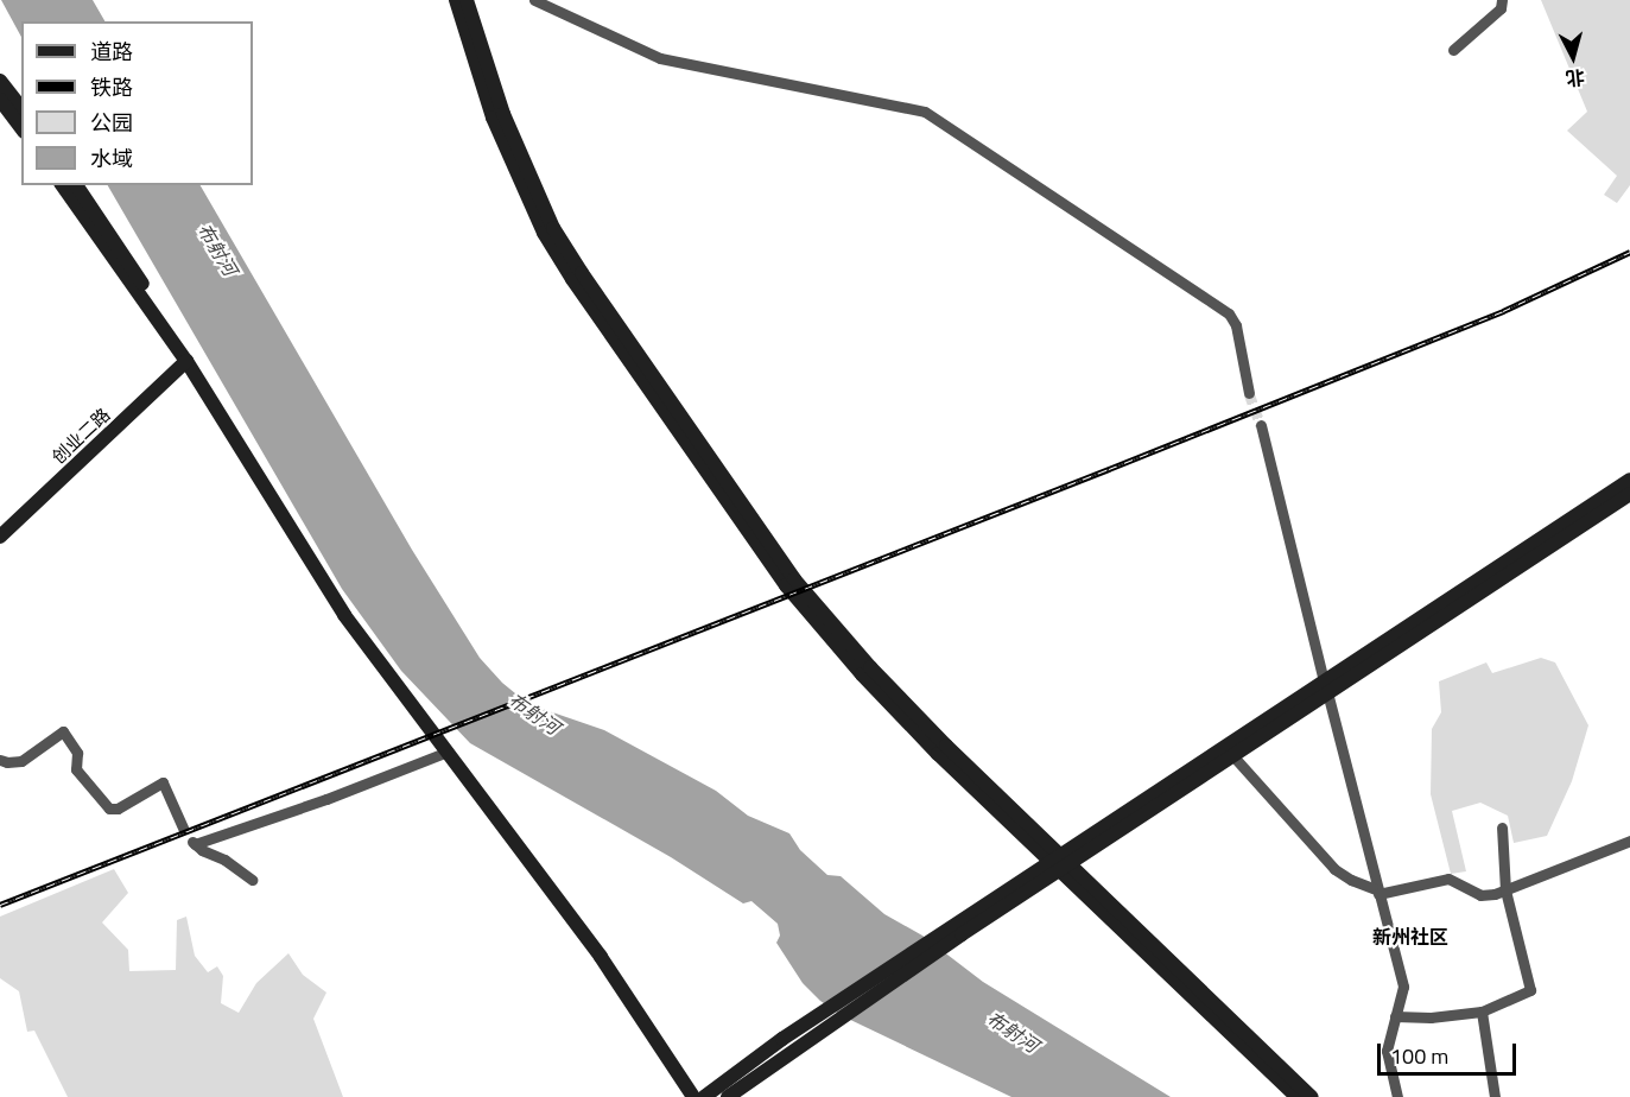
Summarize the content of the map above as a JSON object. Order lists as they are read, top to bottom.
{
  "streets": {
    "main road": ["创业二路"]
  },
  "districts": ["新州社区"],
  "water": ["布射河"],
  "legend": [
    "道路",
    "铁路",
    "公园",
    "水域"
  ],
  "scale_bar": "100 m",
  "north": "bottom"
}
